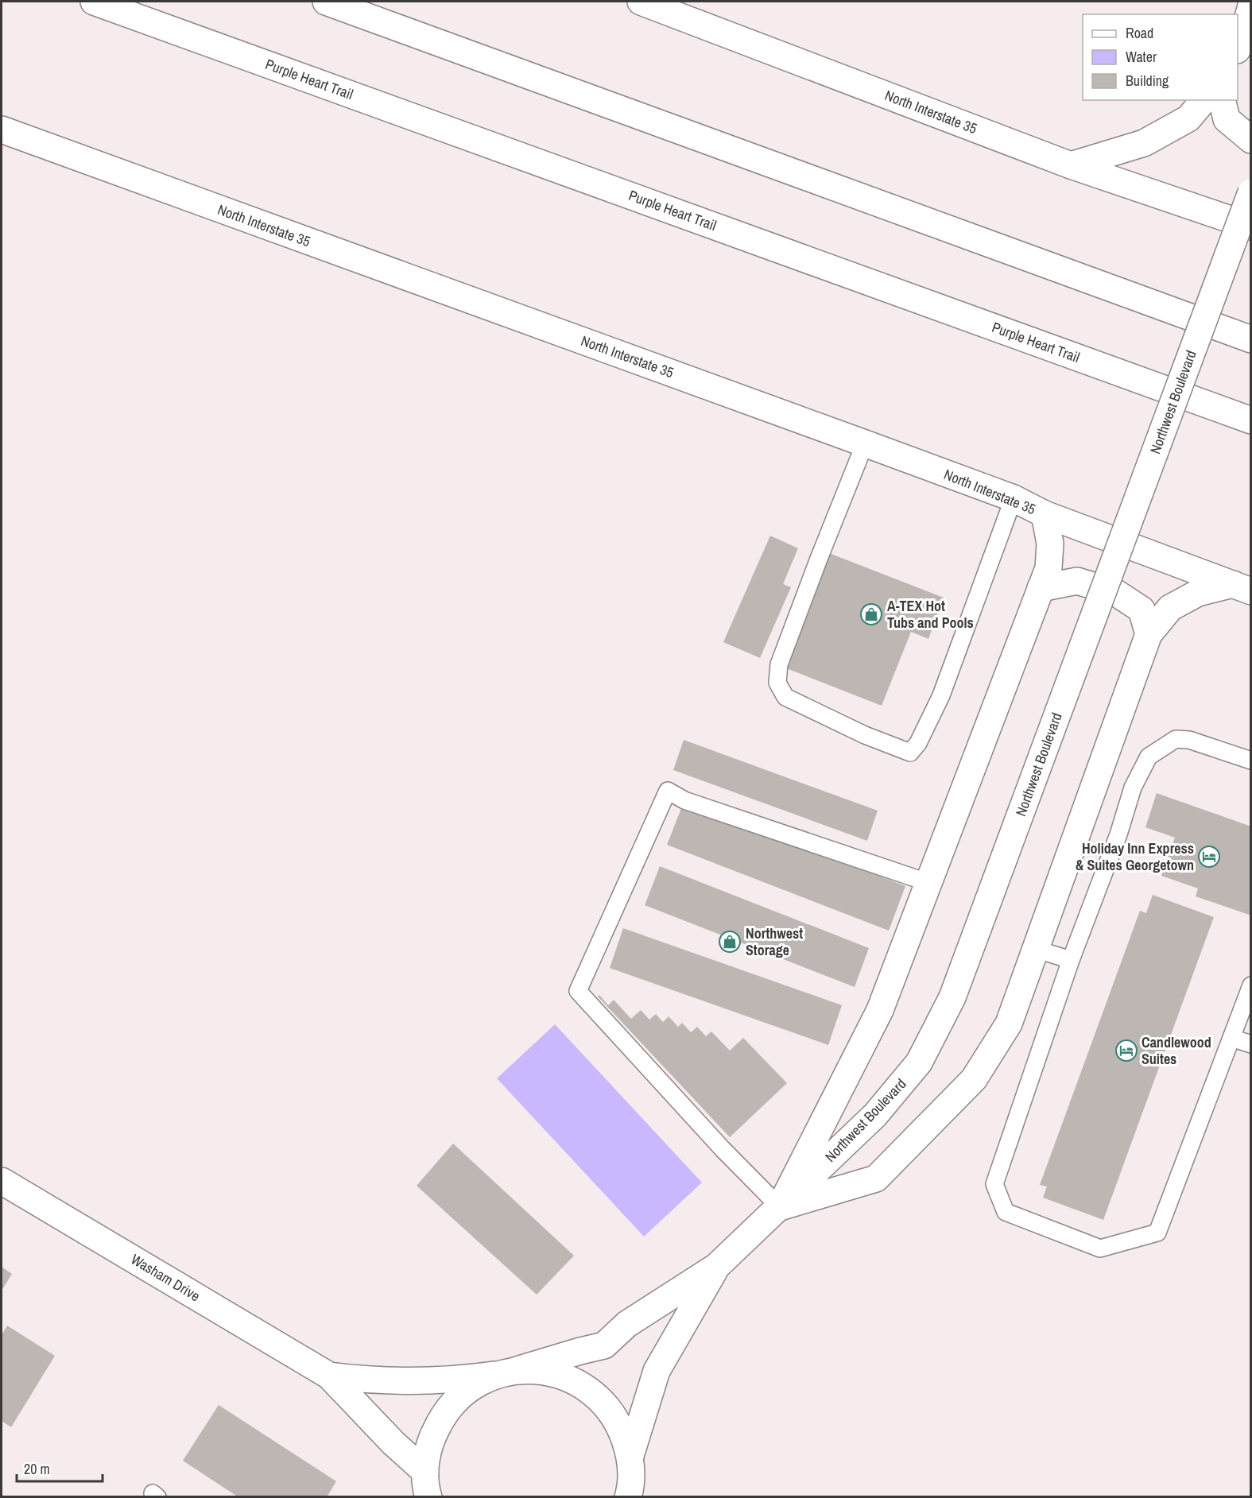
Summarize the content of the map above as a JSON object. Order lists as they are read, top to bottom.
{
  "streets": {
    "main road": [
      "Purple Heart Trail",
      "North Interstate 35",
      "Northwest Boulevard",
      "Washam Drive"
    ]
  },
  "crossings": [
    ["Northwest Boulevard", "Washam Drive"]
  ],
  "places": {
    "shop": ["A-TEX Hot Tubs and Pools", "Northwest Storage"],
    "hotel": ["Holiday Inn Express & Suites Georgetown", "Candlewood Suites"]
  },
  "legend": ["Road", "Water", "Building"],
  "scale_bar": "20 m"
}
